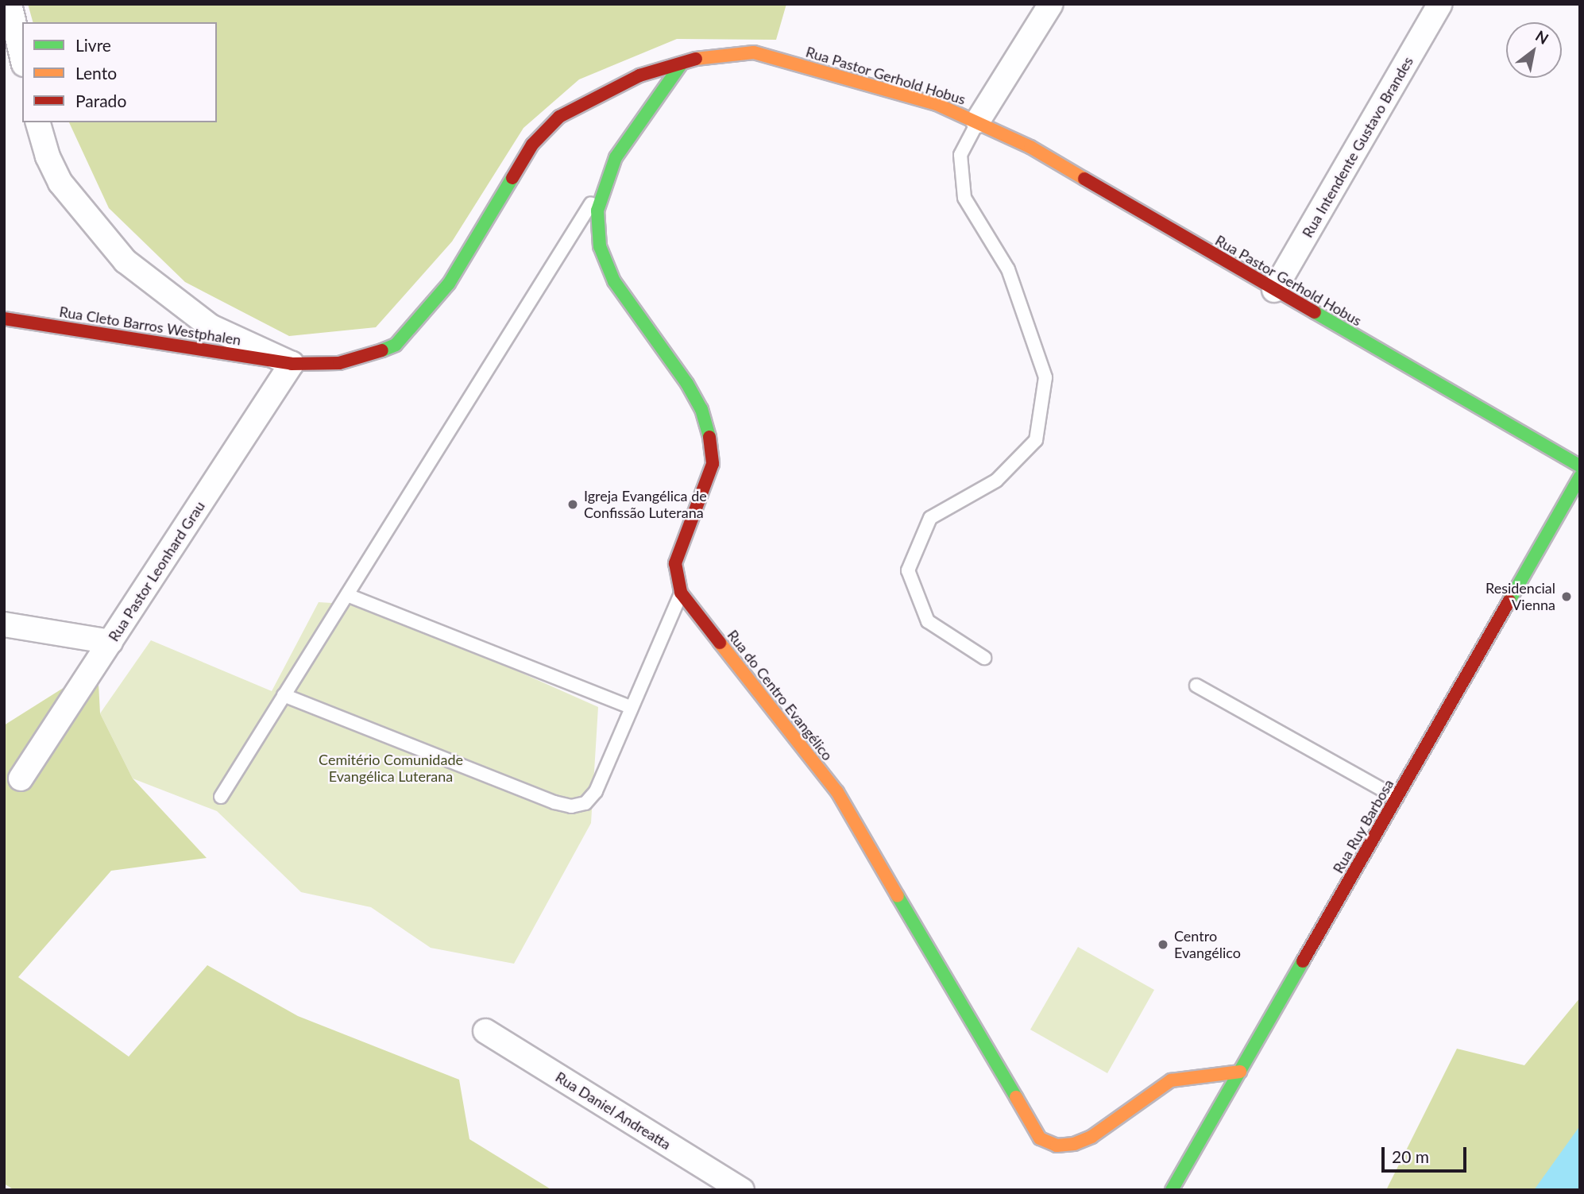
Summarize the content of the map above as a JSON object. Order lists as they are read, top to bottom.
{
  "streets": {
    "street": [
      "Rua Pastor Gerhold Hobus",
      "Rua Intendente Gustavo Brandes",
      "Rua Cleto Barros Westphalen",
      "Rua Pastor Leonhard Grau",
      "Rua do Centro Evangélico",
      "Rua Ruy Barbosa",
      "Rua Daniel Andreatta"
    ]
  },
  "crossings": [
    ["Rua Pastor Gerhold Hobus", "Rua Intendente Gustavo Brandes"],
    ["Rua Pastor Gerhold Hobus", "Rua Cleto Barros Westphalen"],
    ["Rua Pastor Gerhold Hobus", "Rua Pastor Leonhard Grau"],
    ["Rua Pastor Gerhold Hobus", "Rua do Centro Evangélico"],
    ["Rua Cleto Barros Westphalen", "Rua Pastor Leonhard Grau"],
    ["Rua do Centro Evangélico", "Rua Ruy Barbosa"]
  ],
  "parks": ["Cemitério Comunidade Evangélica Luterana"],
  "places": ["Igreja Evangélica de Confissão Luterana", "Residencial Vienna", "Centro Evangélico"],
  "legend": ["Livre", "Lento", "Parado"],
  "scale_bar": "20 m",
  "north": "top right"
}
